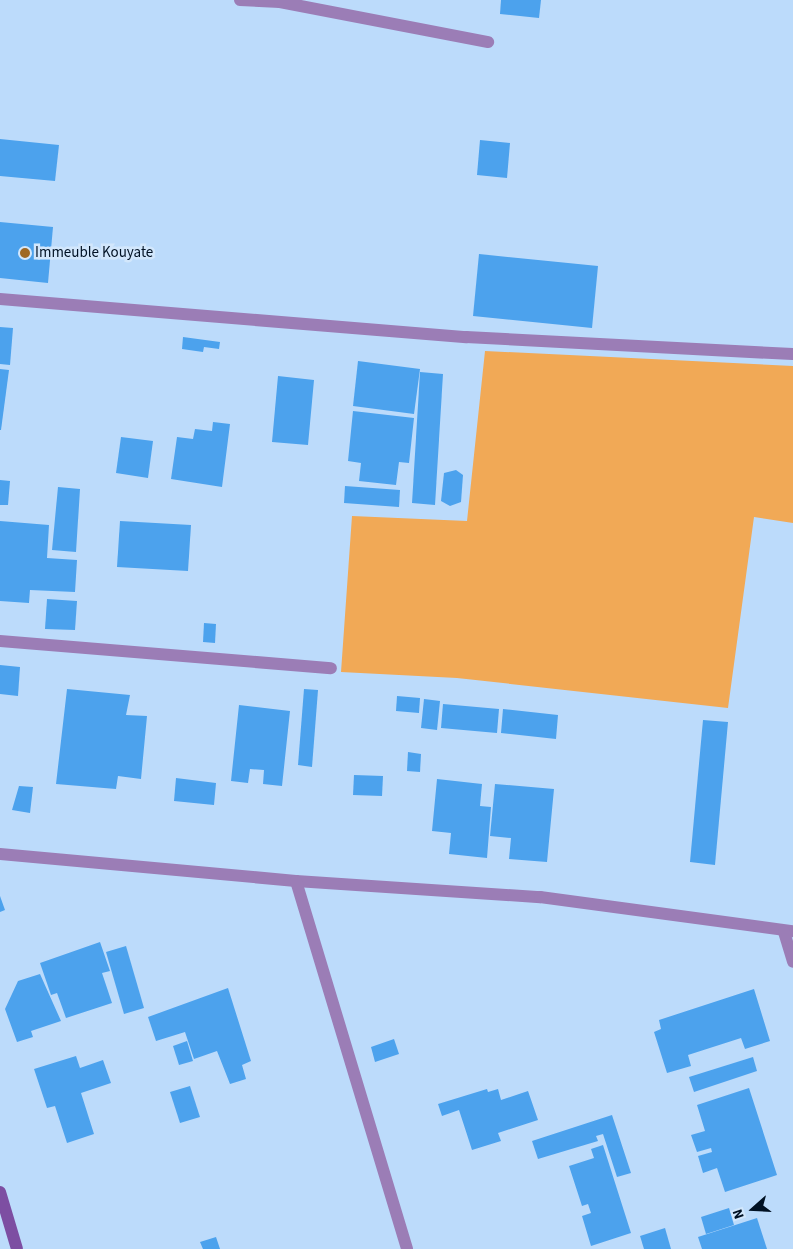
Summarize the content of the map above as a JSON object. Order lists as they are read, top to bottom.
{
  "places": ["Immeuble Kouyate"],
  "north": "left"
}
